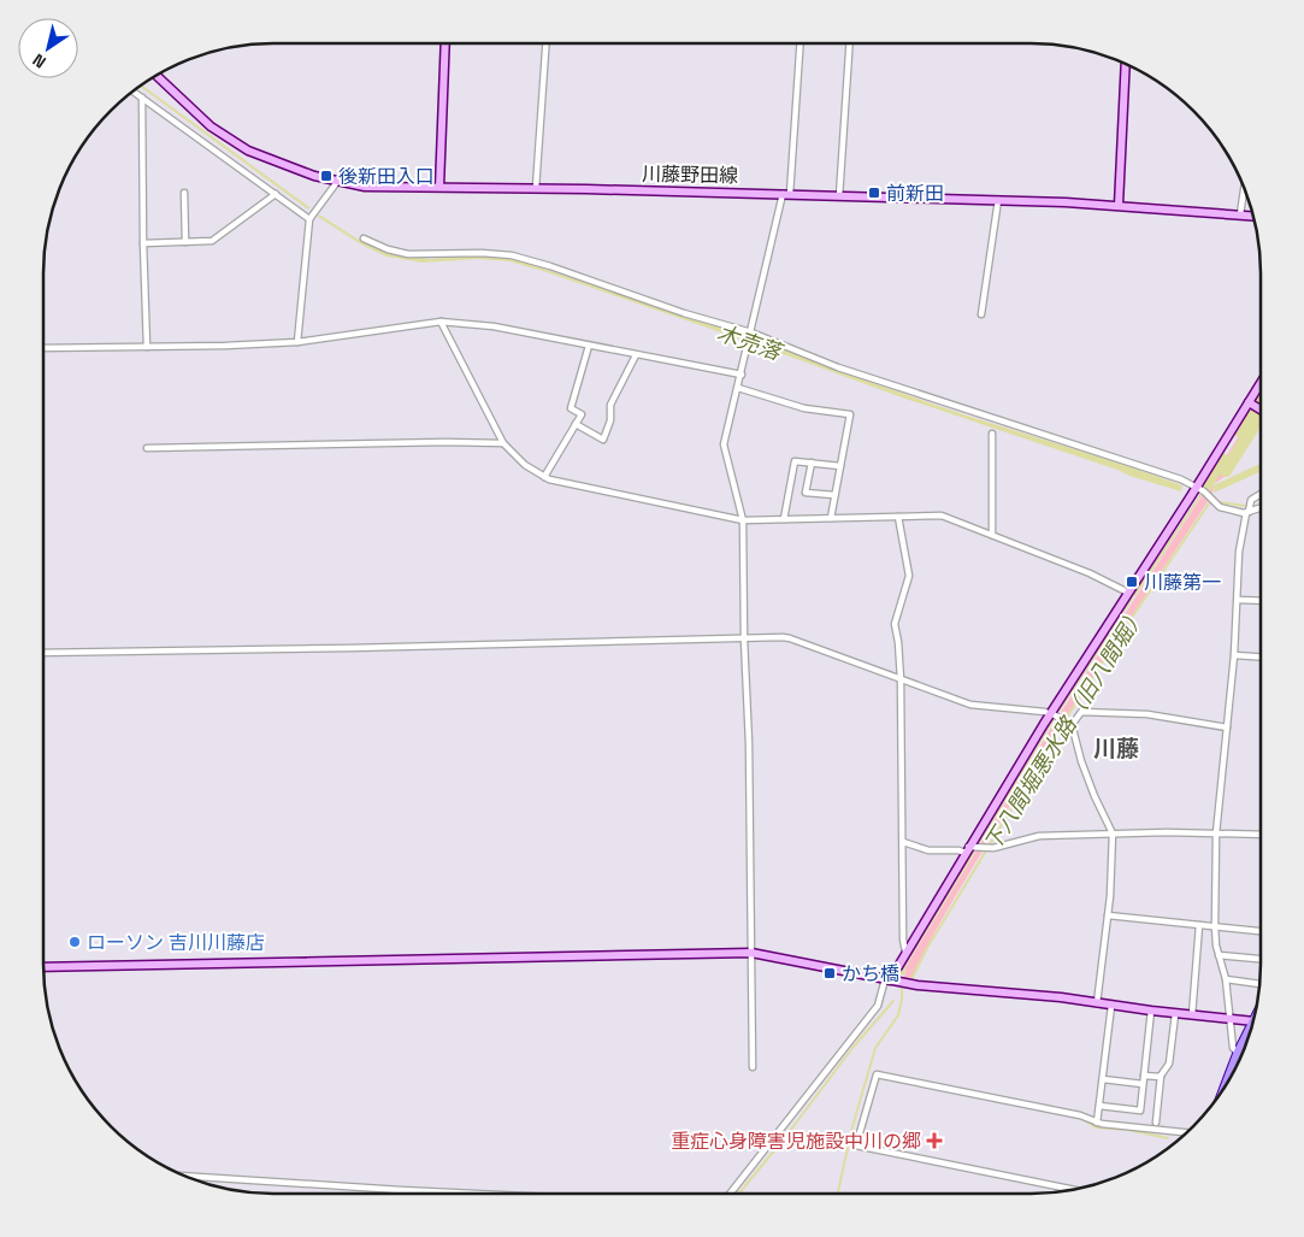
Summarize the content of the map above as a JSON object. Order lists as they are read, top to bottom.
{
  "streets": {
    "street": ["川藤野田線"]
  },
  "districts": ["川藤"],
  "water": ["木売落", "下八間堀悪水路（旧八間堀）"],
  "places": {
    "transit": [
      "後新田入口",
      "前新田",
      "川藤第一",
      "かち橋"
    ],
    "other": ["ローソン 吉川川藤店"],
    "health": ["重症心身障害児施設中川の郷"]
  },
  "north": "bottom left"
}
